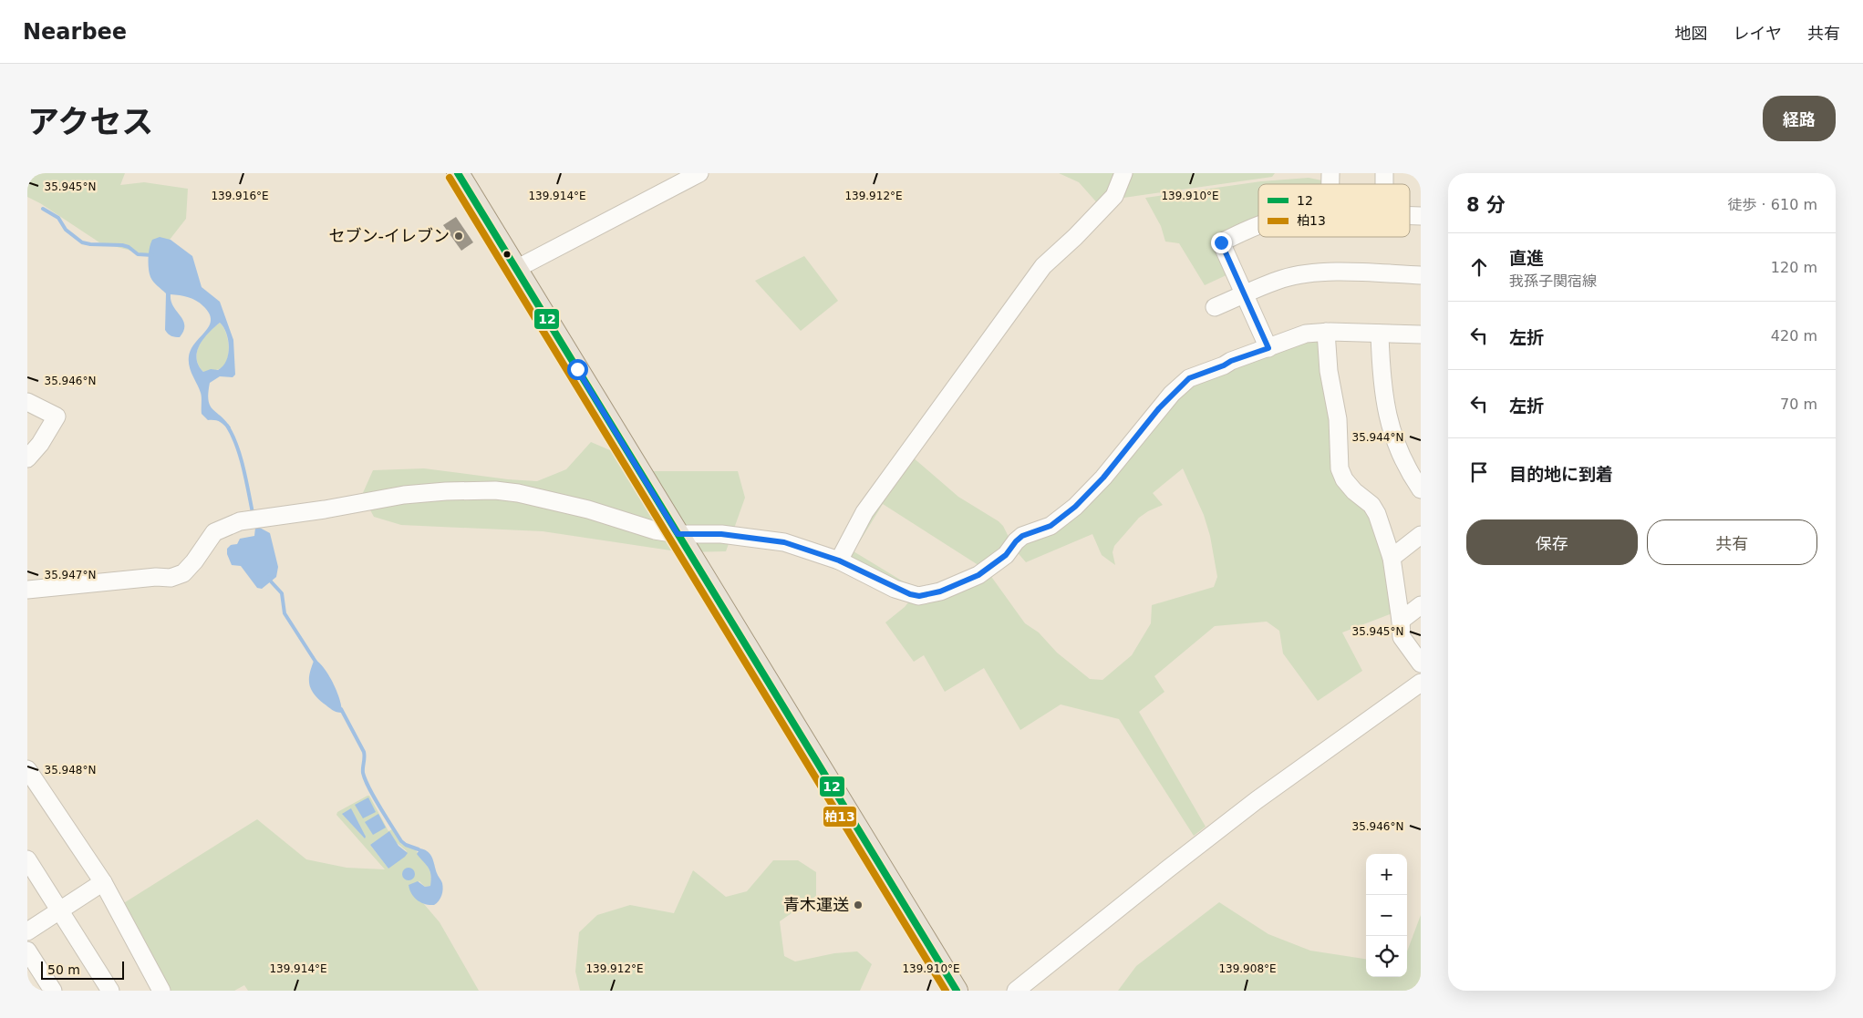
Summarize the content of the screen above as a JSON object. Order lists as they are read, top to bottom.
{
  "places": ["セブン-イレブン", "青木運送"],
  "lines": ["transit line 12", "transit line 柏13"],
  "legend": ["12", "柏13"],
  "scale_bar": "50 m",
  "page": {
    "header": "Nearbee",
    "nav": ["地図", "レイヤ", "共有"],
    "title": "アクセス",
    "buttons": [
      "経路",
      ["保存", "共有"]
    ],
    "heading": ["8 分", "徒歩 · 610 m"],
    "list": [
      ["直進", "我孫子関宿線", "120 m"],
      ["左折", "420 m"],
      ["左折", "70 m"],
      "目的地に到着"
    ],
    "map_buttons": ["+", "−"],
    "scale": "50 m"
  },
  "coordinates": [
    "35.945°N",
    "139.916°E",
    "139.914°E",
    "139.912°E",
    "139.910°E",
    "35.946°N",
    "35.944°N",
    "35.947°N",
    "35.948°N",
    "139.908°E"
  ]
}
